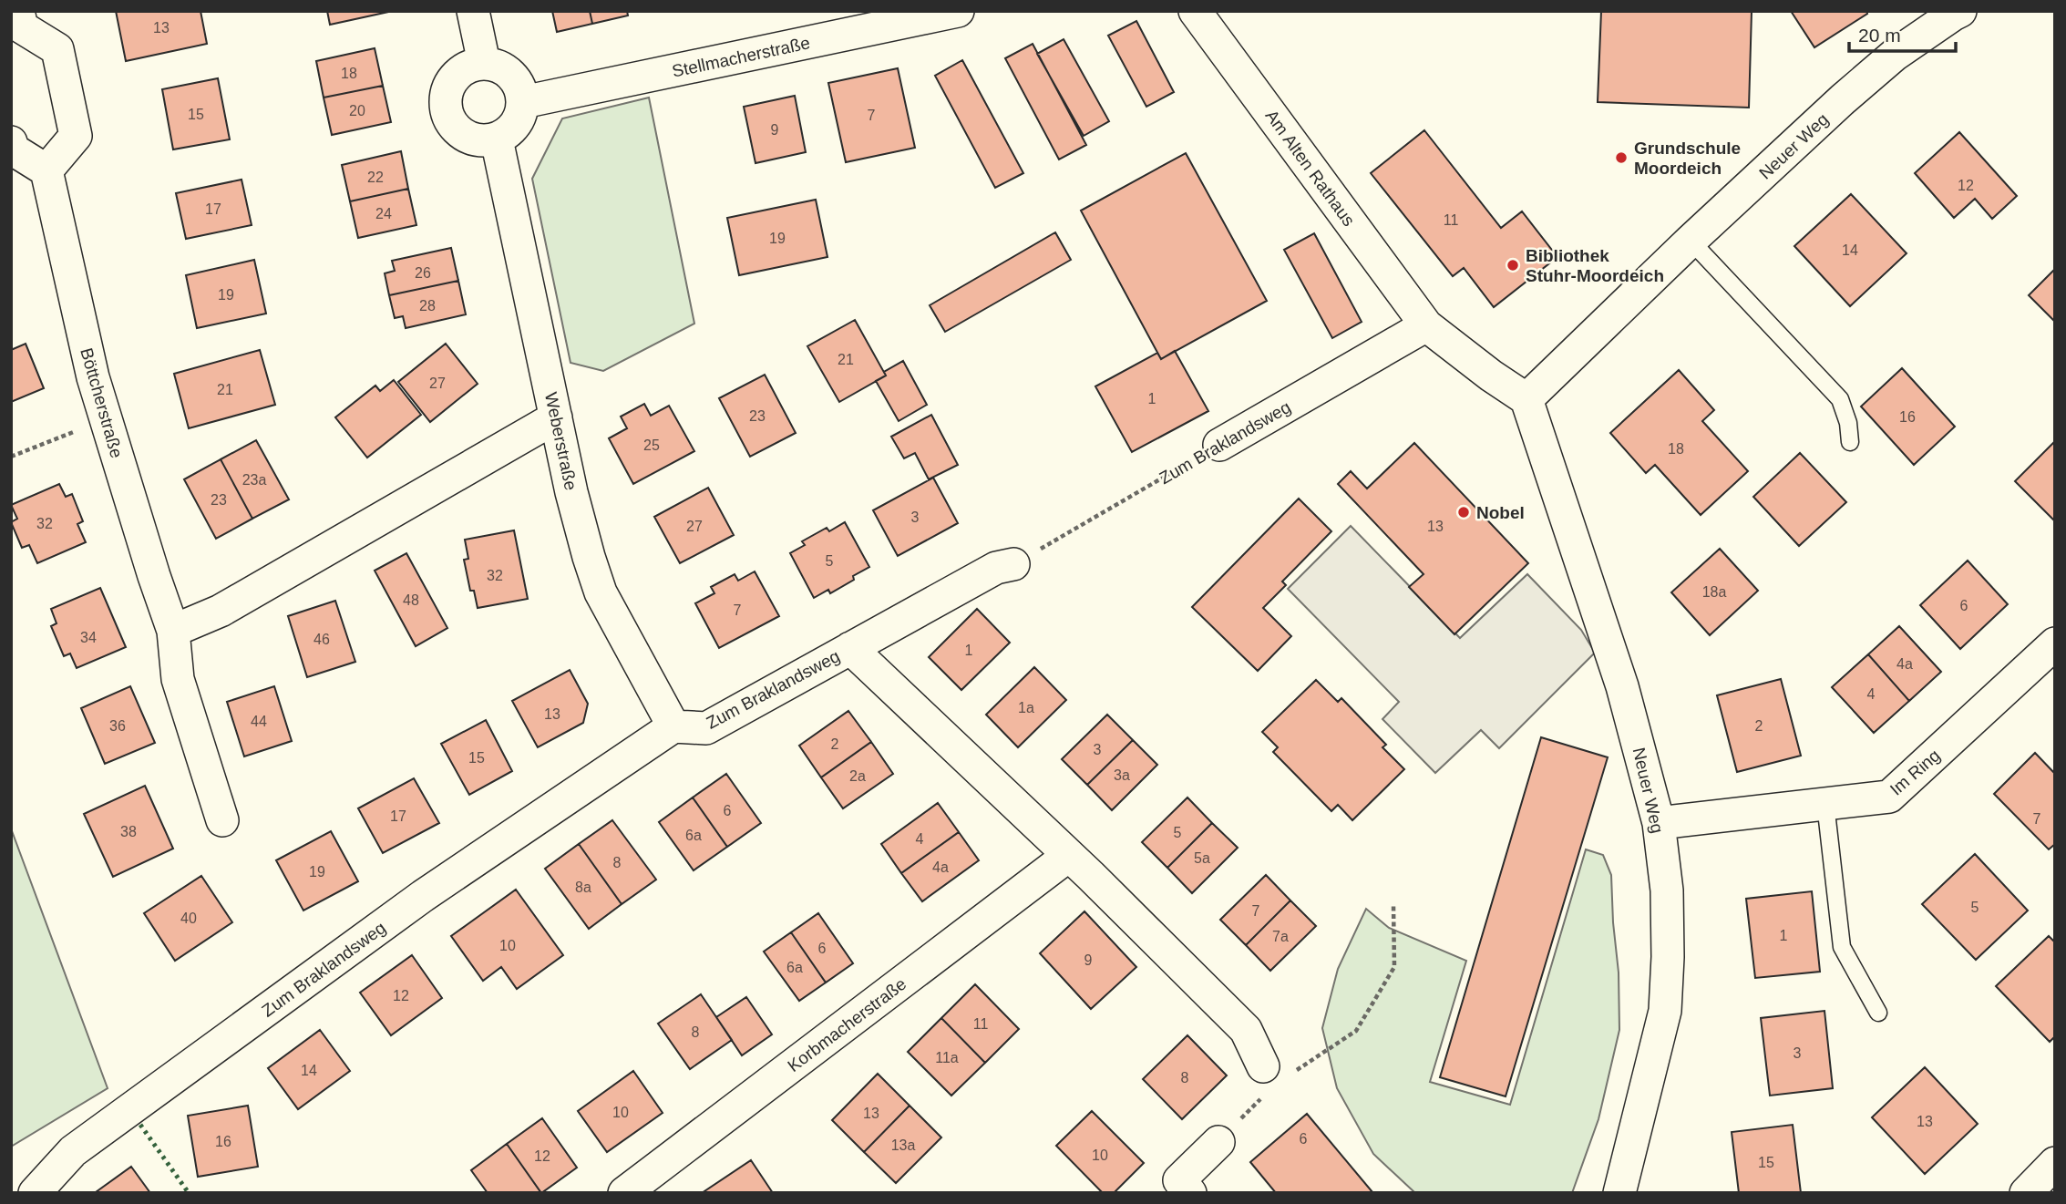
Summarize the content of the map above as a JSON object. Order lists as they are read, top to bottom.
{
  "streets": {
    "street": [
      "Stellmacherstraße",
      "Neuer Weg",
      "Am Alten Rathaus",
      "Böttcherstraße",
      "Weberstraße",
      "Zum Braklandsweg",
      "Im Ring",
      "Korbmacherstraße"
    ]
  },
  "crossings": [
    ["Stellmacherstraße", "Weberstraße"],
    ["Neuer Weg", "Im Ring"],
    ["Am Alten Rathaus", "Zum Braklandsweg"],
    ["Weberstraße", "Zum Braklandsweg"]
  ],
  "places": ["Grundschule Moordeich", "Bibliothek Stuhr-Moordeich", "Nobel"],
  "house_numbers": [
    "13",
    "18",
    "20",
    "15",
    "7",
    "9",
    "22",
    "12",
    "17",
    "24",
    "11",
    "19",
    "14",
    "26",
    "19",
    "28",
    "21",
    "27",
    "21",
    "1",
    "23",
    "16",
    "25",
    "18",
    "23a",
    "23",
    "3",
    "32",
    "27",
    "13",
    "5",
    "32",
    "18a",
    "48",
    "6",
    "7",
    "34",
    "46",
    "1",
    "4a",
    "4",
    "1a",
    "13",
    "44",
    "36",
    "2",
    "2",
    "3",
    "15",
    "3a",
    "2a",
    "6",
    "17",
    "7",
    "38",
    "5",
    "6a",
    "4",
    "5a",
    "8",
    "4a",
    "19",
    "8a",
    "5",
    "7",
    "40",
    "1",
    "7a",
    "10",
    "6",
    "9",
    "6a",
    "12",
    "11",
    "8",
    "3",
    "11a",
    "14",
    "8",
    "10",
    "13",
    "13",
    "6",
    "16",
    "13a",
    "10",
    "12",
    "15"
  ],
  "scale_bar": "20 m"
}
